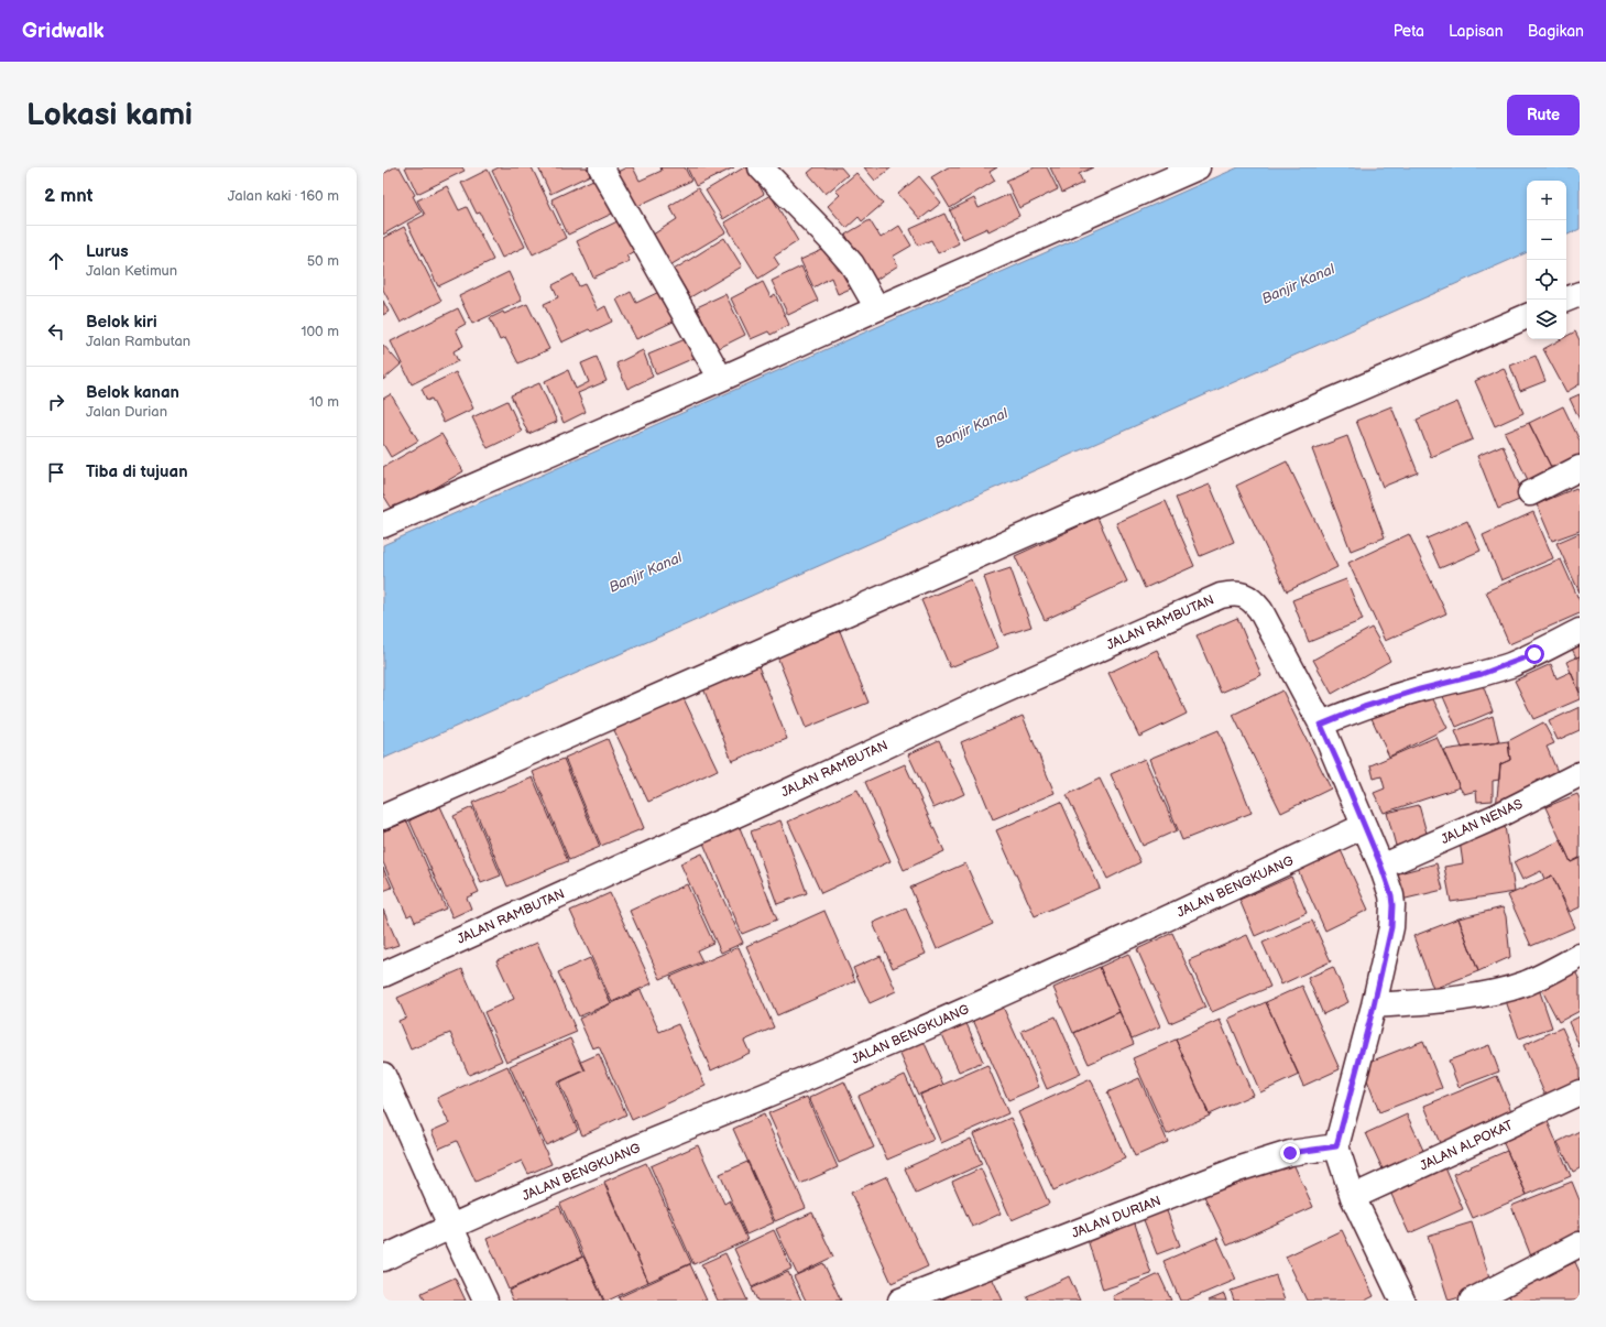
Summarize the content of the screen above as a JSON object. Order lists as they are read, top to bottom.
{
  "streets": {
    "street": [
      "JALAN RAMBUTAN",
      "JALAN NENAS",
      "JALAN BENGKUANG",
      "JALAN ALPOKAT",
      "JALAN DURIAN"
    ]
  },
  "crossings": [
    ["JALAN RAMBUTAN", "JALAN NENAS"],
    ["JALAN RAMBUTAN", "JALAN BENGKUANG"],
    ["JALAN RAMBUTAN", "JALAN DURIAN"]
  ],
  "water": ["Banjir Kanal"],
  "page": {
    "header": "Gridwalk",
    "nav": ["Peta", "Lapisan", "Bagikan"],
    "buttons": "Rute",
    "title": "Lokasi kami",
    "heading": ["2 mnt", "Jalan kaki · 160 m"],
    "map_buttons": ["+", "−"],
    "list": [
      ["Lurus", "Jalan Ketimun", "50 m"],
      ["Belok kiri", "Jalan Rambutan", "100 m"],
      ["Belok kanan", "Jalan Durian", "10 m"],
      "Tiba di tujuan"
    ]
  }
}
